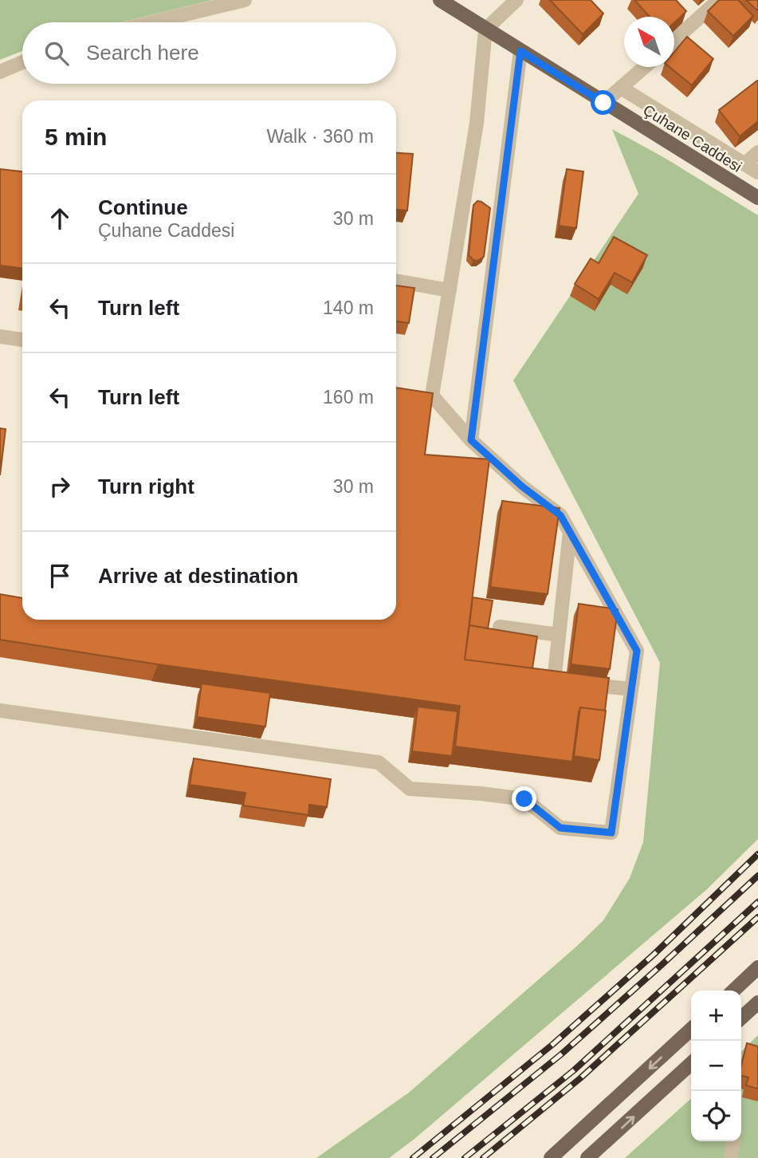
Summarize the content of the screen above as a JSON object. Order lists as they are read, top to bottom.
{
  "streets": {
    "main road": ["Çuhane Caddesi"]
  },
  "north": "top left",
  "page": {
    "search": "Search here",
    "heading": ["5 min", "Walk · 360 m"],
    "list": [
      ["Continue", "Çuhane Caddesi", "30 m"],
      ["Turn left", "140 m"],
      ["Turn left", "160 m"],
      ["Turn right", "30 m"],
      "Arrive at destination"
    ],
    "map_buttons": ["+", "−"]
  }
}
